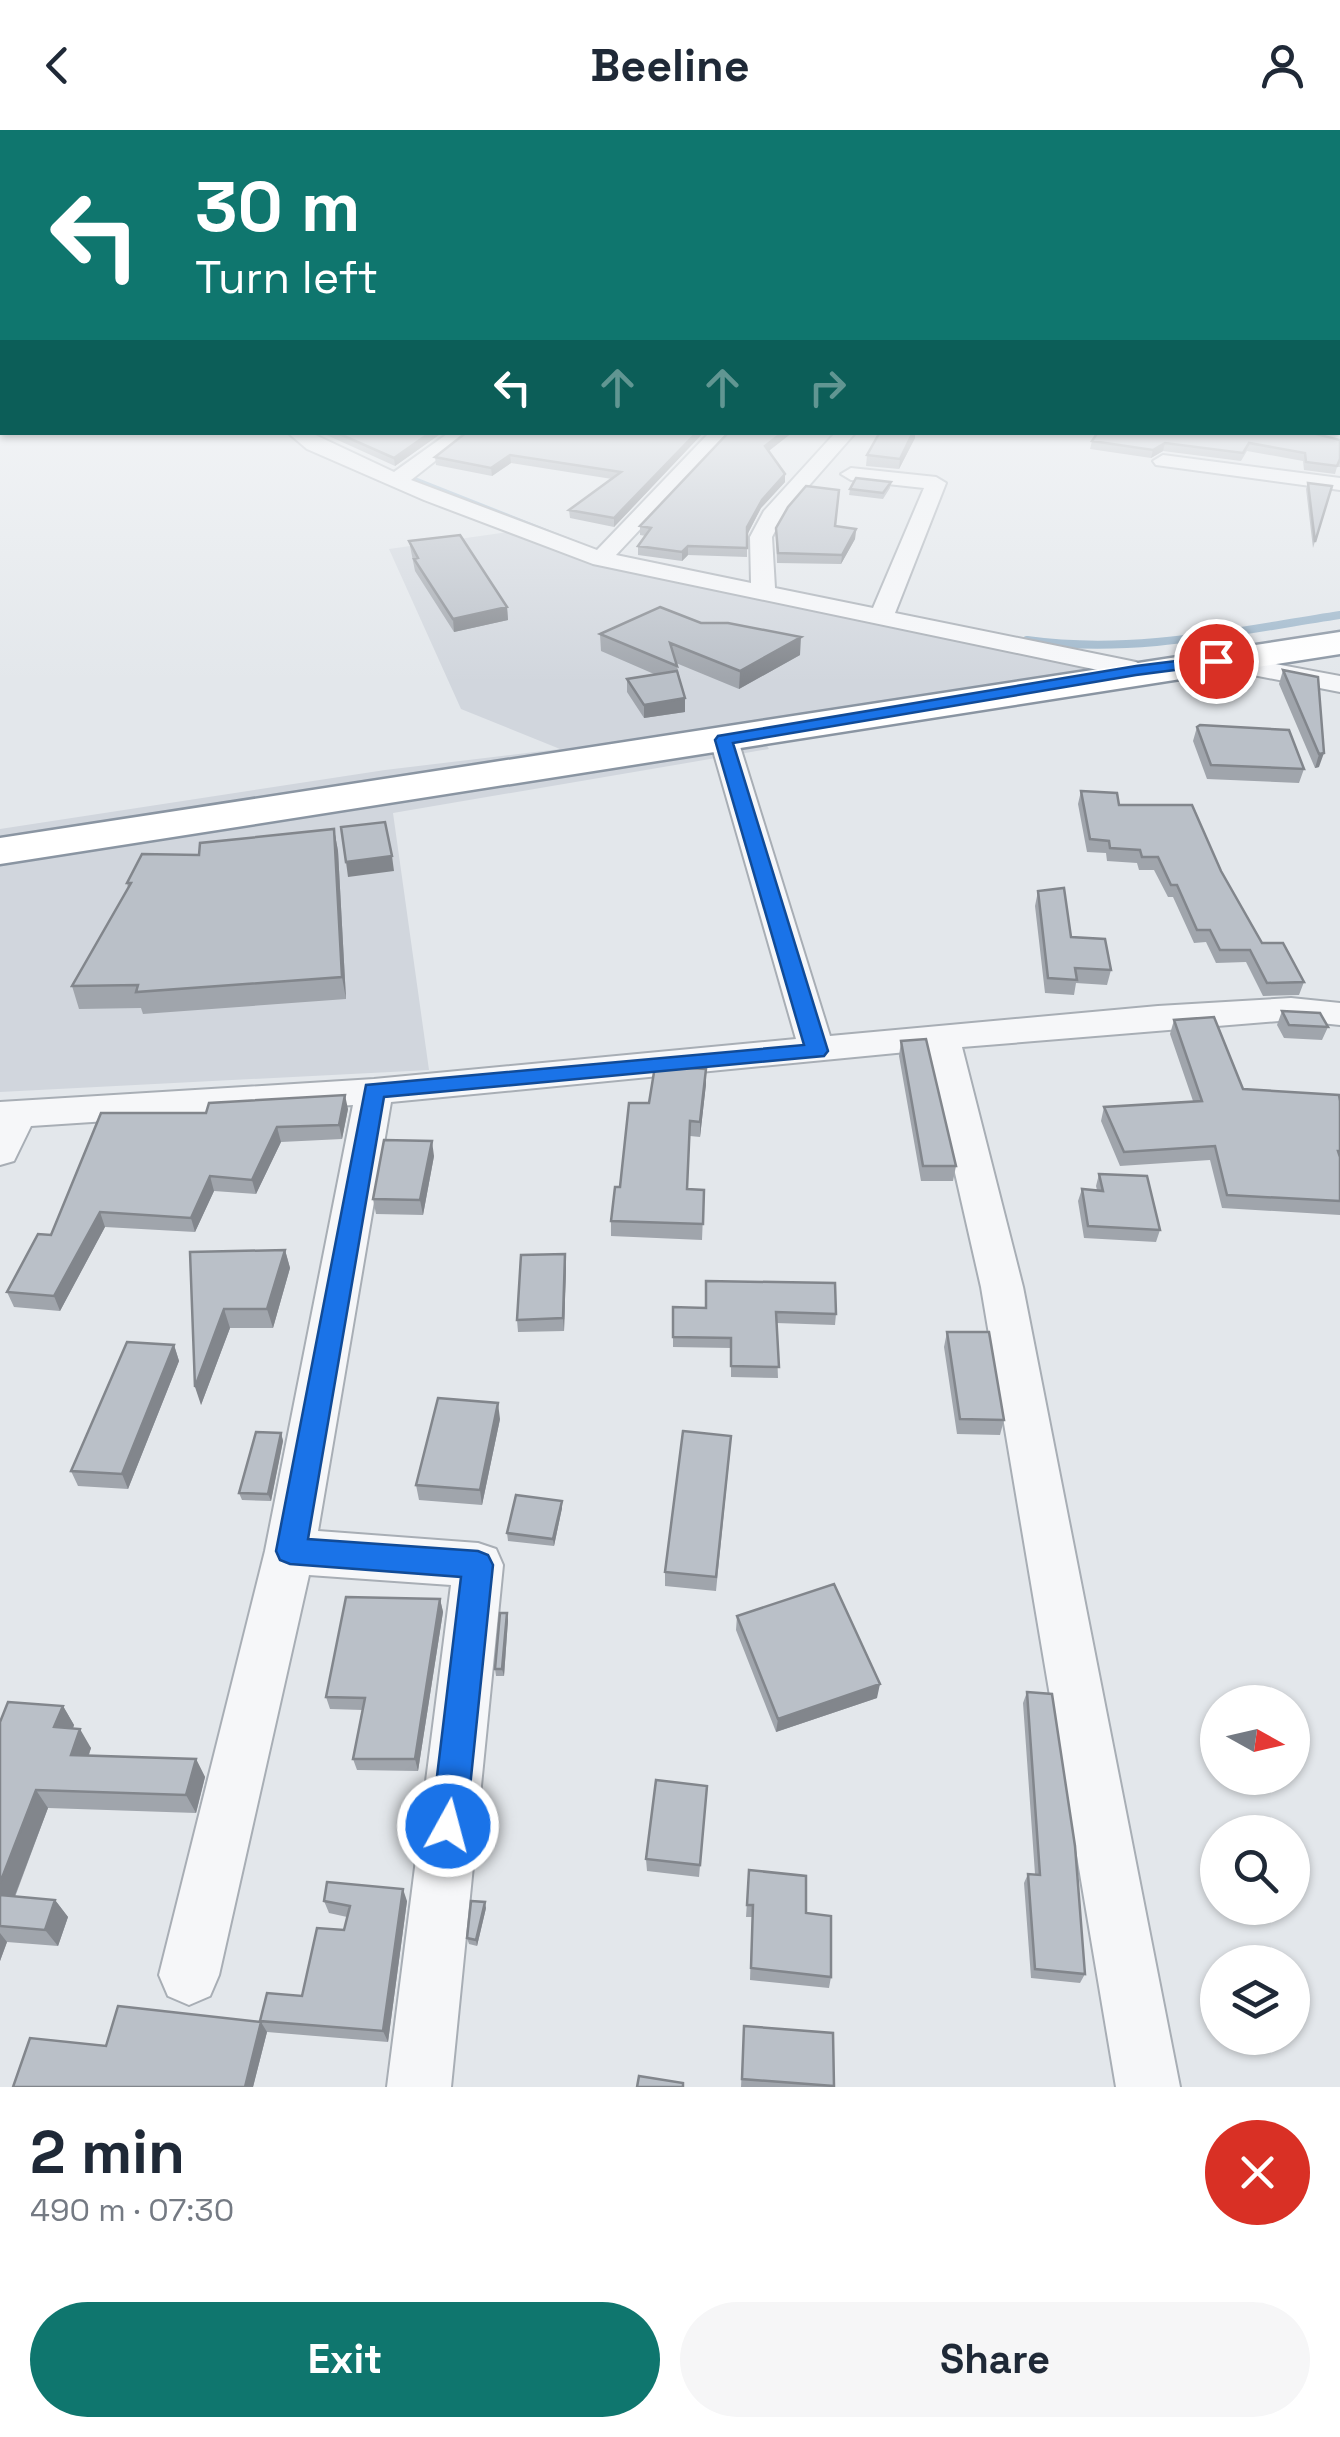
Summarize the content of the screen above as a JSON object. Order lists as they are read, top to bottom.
{
  "north": "right",
  "page": {
    "header": "Beeline",
    "turn": ["30 m", "Turn left"],
    "heading": ["2 min", "490 m · 07:30"],
    "buttons": ["Exit", "Share"]
  }
}
